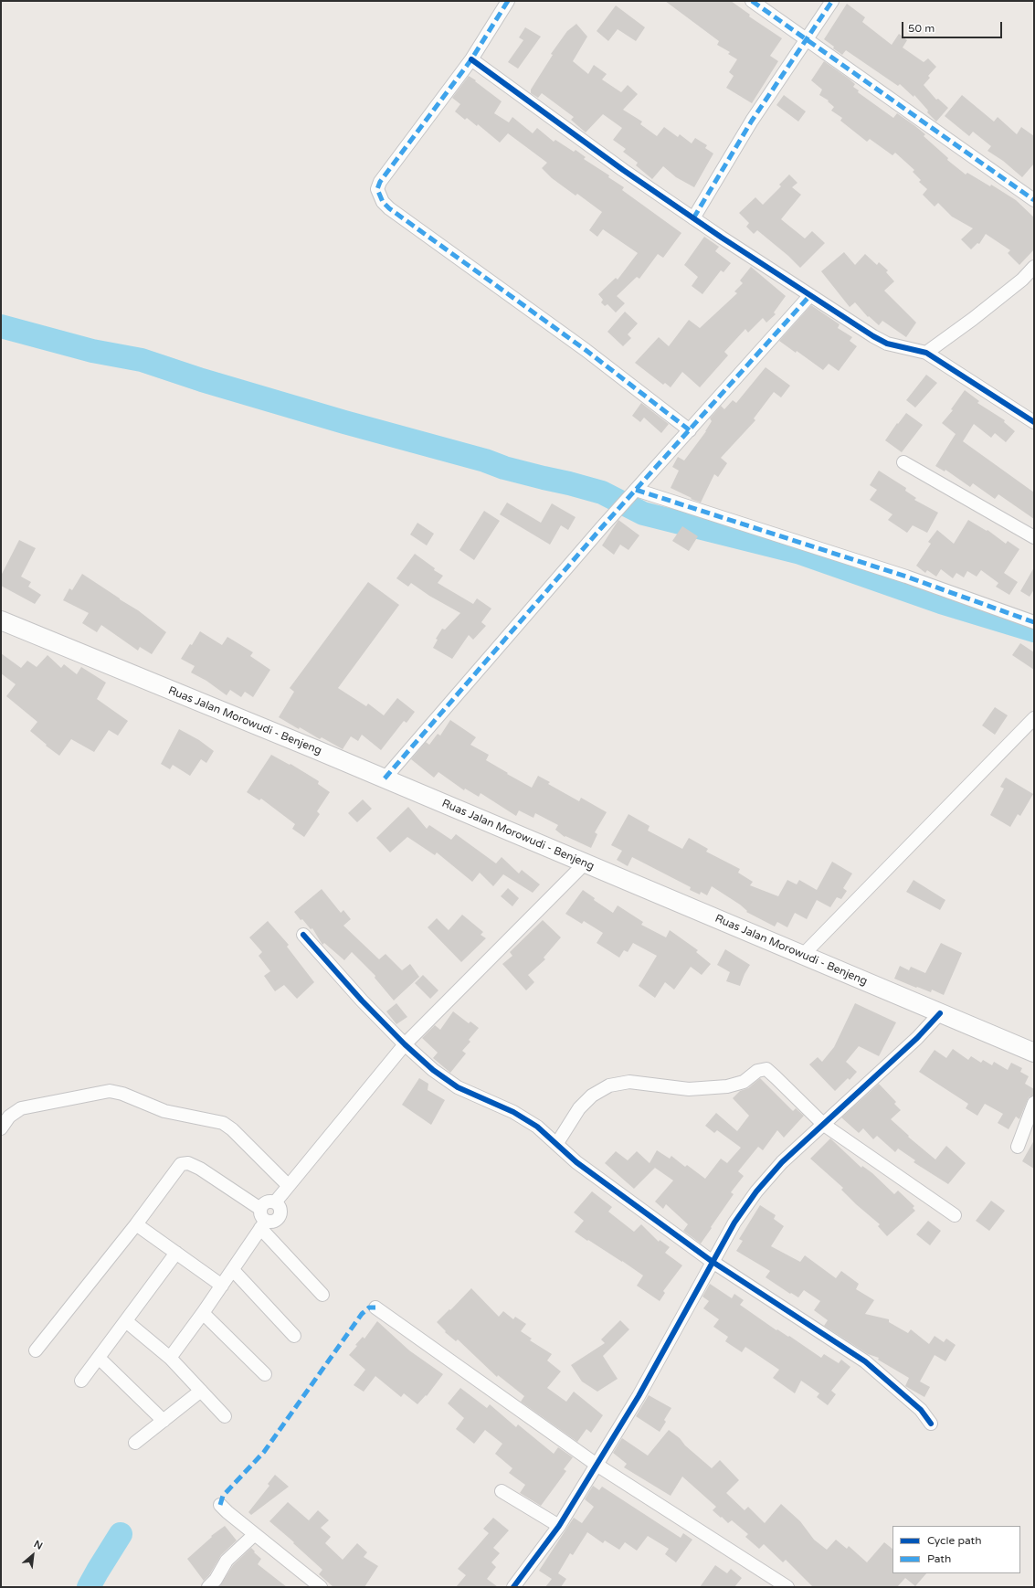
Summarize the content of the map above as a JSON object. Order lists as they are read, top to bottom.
{
  "streets": {
    "main road": ["Ruas Jalan Morowudi - Benjeng"]
  },
  "legend": ["Cycle path", "Path"],
  "scale_bar": "50 m",
  "north": "top right"
}
